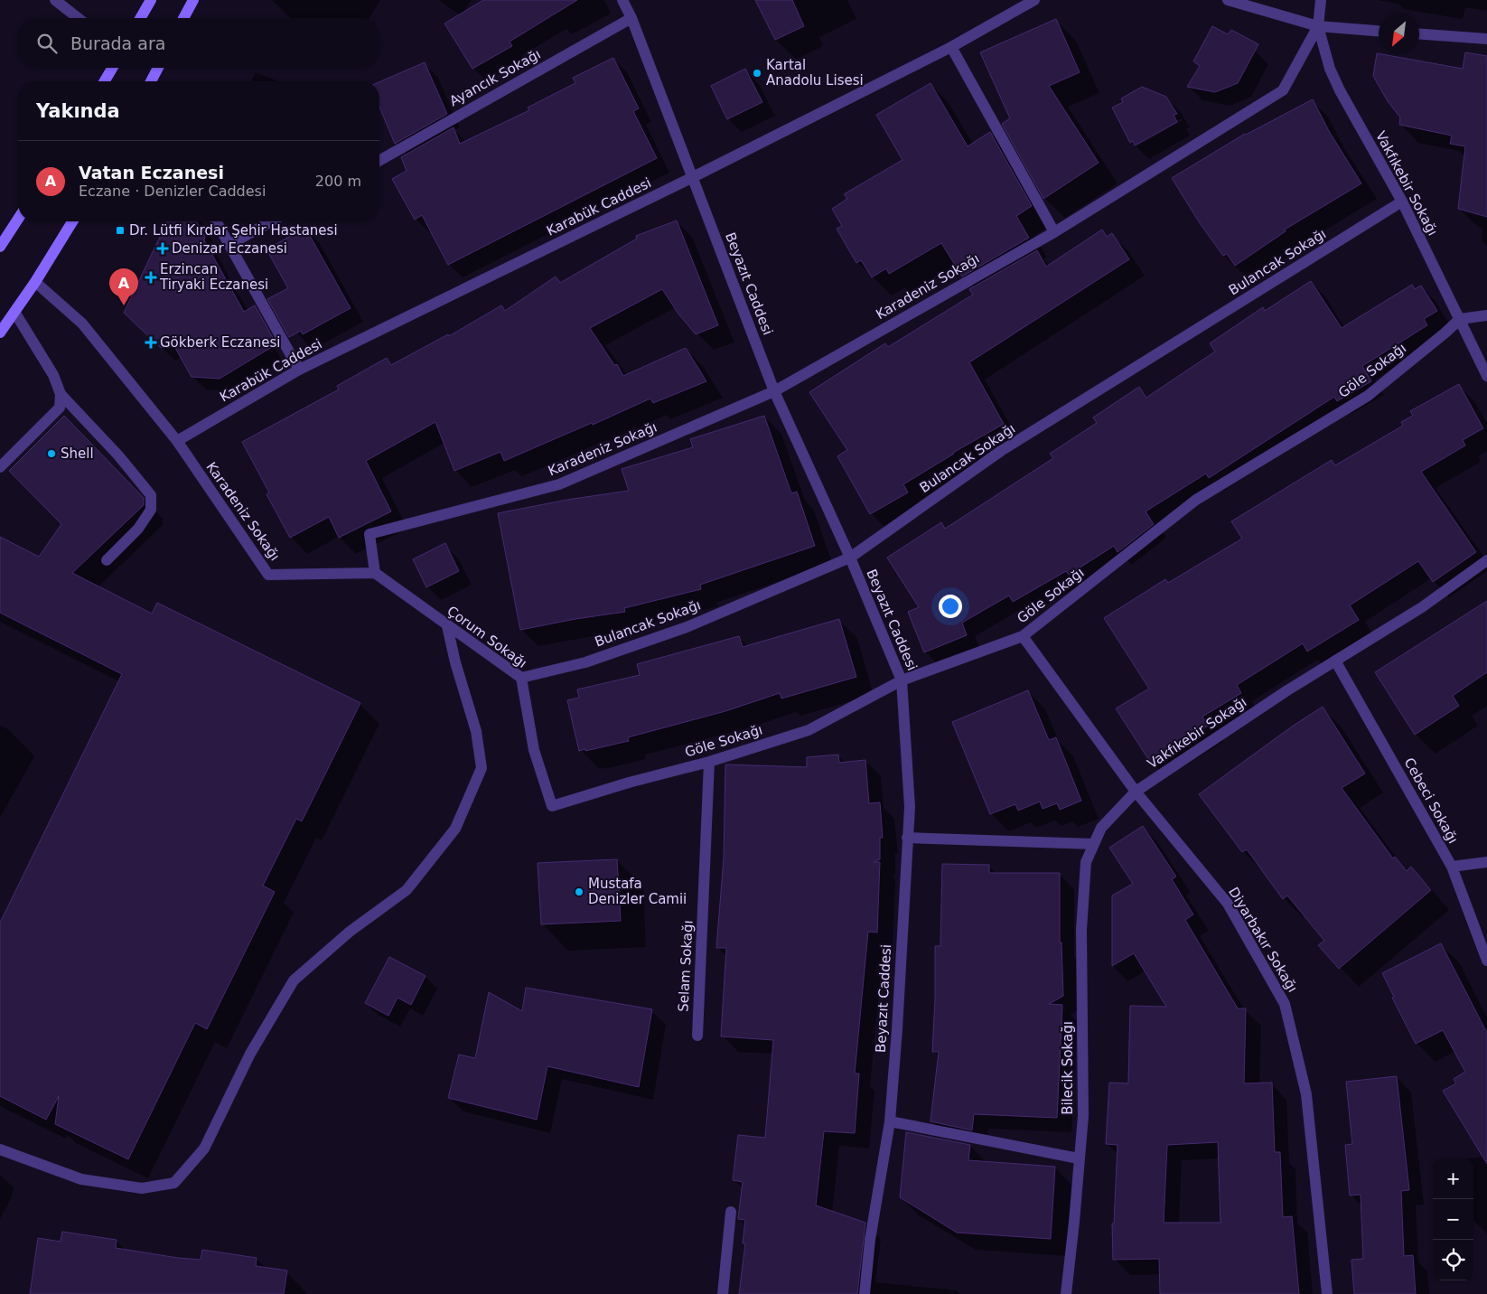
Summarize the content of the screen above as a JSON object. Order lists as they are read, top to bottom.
{
  "streets": {
    "street": [
      "Ayancık Sokağı",
      "Vakfıkebir Sokağı",
      "Karabük Caddesi",
      "Bulancak Sokağı",
      "Beyazıt Caddesi",
      "Karadeniz Sokağı",
      "Göle Sokağı",
      "Çorum Sokağı",
      "Cebeci Sokağı",
      "Diyarbakır Sokağı",
      "Selam Sokağı",
      "Bilecik Sokağı"
    ]
  },
  "crossings": [
    ["Ayancık Sokağı", "Beyazıt Caddesi"],
    ["Vakfıkebir Sokağı", "Bulancak Sokağı"],
    ["Vakfıkebir Sokağı", "Karadeniz Sokağı"],
    ["Vakfıkebir Sokağı", "Göle Sokağı"],
    ["Vakfıkebir Sokağı", "Cebeci Sokağı"],
    ["Vakfıkebir Sokağı", "Diyarbakır Sokağı"],
    ["Vakfıkebir Sokağı", "Bilecik Sokağı"],
    ["Karabük Caddesi", "Beyazıt Caddesi"],
    ["Karabük Caddesi", "Karadeniz Sokağı"],
    ["Bulancak Sokağı", "Beyazıt Caddesi"],
    ["Bulancak Sokağı", "Çorum Sokağı"],
    ["Beyazıt Caddesi", "Karadeniz Sokağı"],
    ["Beyazıt Caddesi", "Göle Sokağı"],
    ["Karadeniz Sokağı", "Çorum Sokağı"],
    ["Göle Sokağı", "Çorum Sokağı"],
    ["Göle Sokağı", "Diyarbakır Sokağı"],
    ["Göle Sokağı", "Selam Sokağı"]
  ],
  "places": {
    "other": ["Kartal Anadolu Lisesi", "Shell", "Mustafa Denizler Camii"],
    "transit": ["Dr. Lütfi Kırdar Şehir Hastanesi"],
    "health": ["Denizar Eczanesi", "Erzincan Tiryaki Eczanesi", "Gökberk Eczanesi"]
  },
  "north": "bottom left",
  "page": {
    "search": "Burada ara",
    "heading": "Yakında",
    "list": [
      {
        "mark": "A",
        "name": "Vatan Eczanesi",
        "note": "Eczane · Denizler Caddesi",
        "value": "200 m"
      }
    ],
    "pins": "A",
    "map_buttons": ["+", "−"]
  }
}
